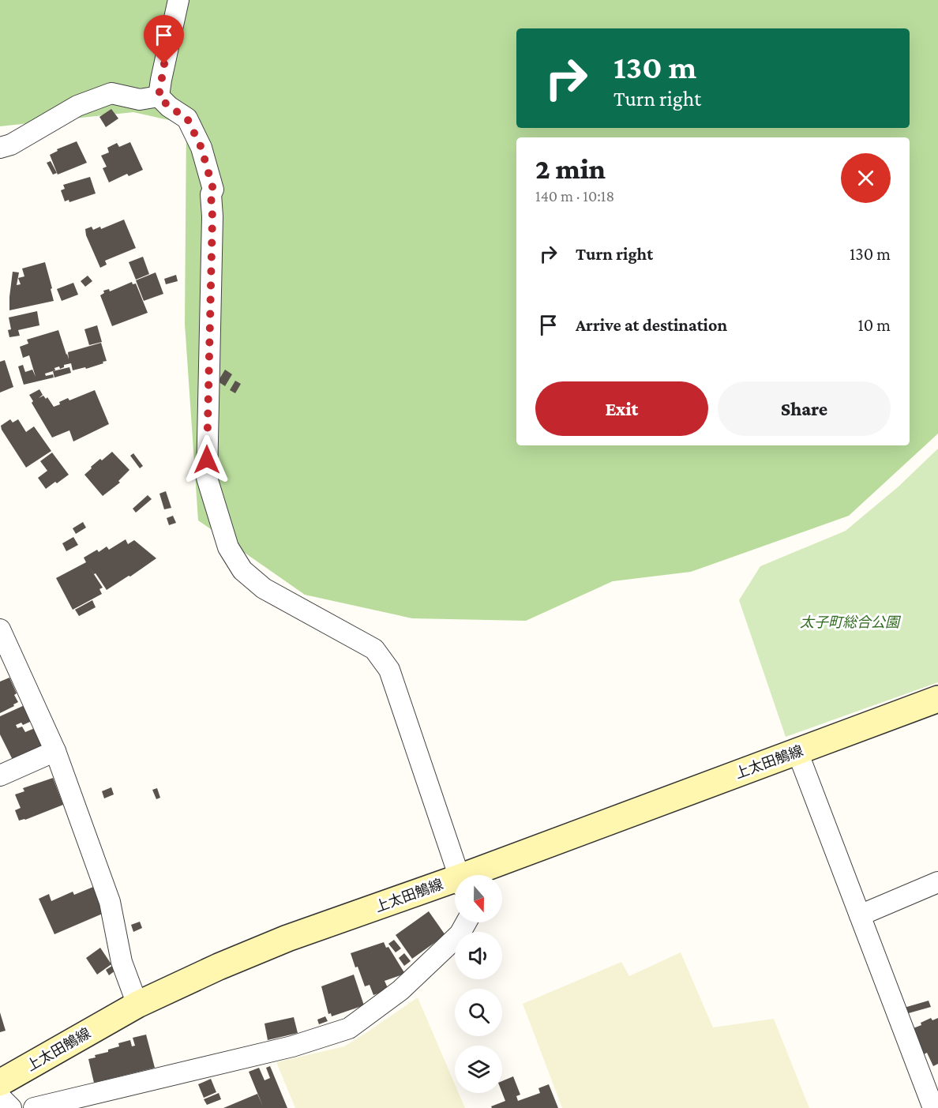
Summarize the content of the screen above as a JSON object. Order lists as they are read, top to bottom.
{
  "streets": {
    "main road": ["上太田鵤線"]
  },
  "parks": ["太子町総合公園"],
  "north": "bottom",
  "page": {
    "turn": ["130 m", "Turn right"],
    "heading": ["2 min", "140 m · 10:18"],
    "list": [
      {
        "name": "Turn right",
        "value": "130 m"
      },
      {
        "name": "Arrive at destination",
        "value": "10 m"
      }
    ],
    "buttons": ["Exit", "Share"]
  }
}
